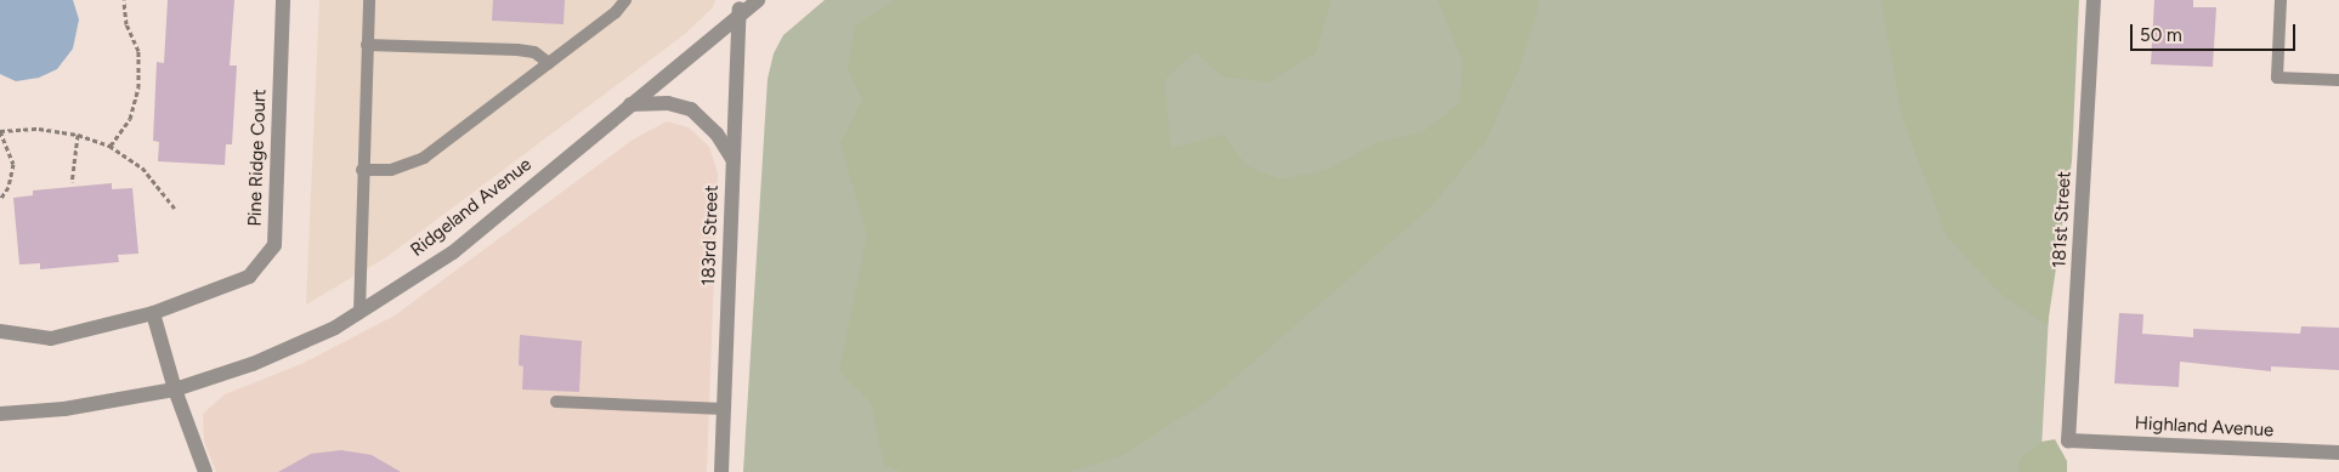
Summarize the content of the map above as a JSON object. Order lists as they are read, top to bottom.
{
  "streets": {
    "street": [
      "Pine Ridge Court",
      "Ridgeland Avenue",
      "181st Street",
      "183rd Street",
      "Highland Avenue"
    ]
  },
  "crossings": [
    ["Ridgeland Avenue", "183rd Street"],
    ["181st Street", "Highland Avenue"]
  ],
  "scale_bar": "50 m"
}
